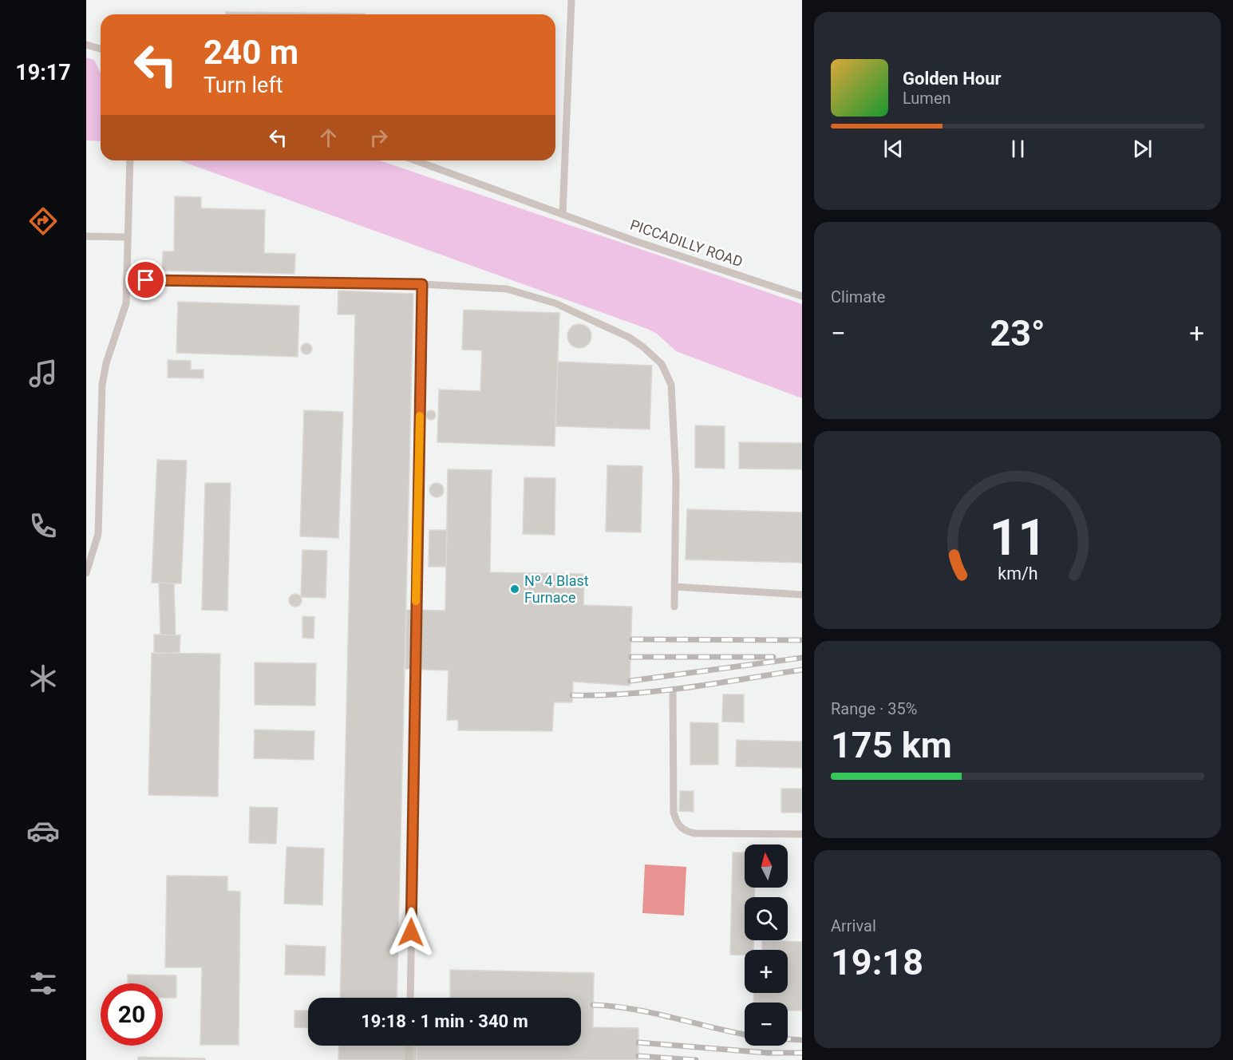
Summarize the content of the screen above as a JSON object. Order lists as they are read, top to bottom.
{
  "streets": {
    "lane": ["PICCADILLY ROAD"]
  },
  "places": ["Nº 4 Blast Furnace"],
  "north": "top",
  "page": {
    "tabs": "19:17",
    "turn": ["240 m", "Turn left"],
    "song": ["Golden Hour", "Lumen"],
    "tile": [
      "Climate",
      ["Range · 35%", "175 km"],
      ["Arrival", "19:18"]
    ],
    "heat": ["−", "23°", "+"],
    "map_buttons": ["+", "−"],
    "limit": "20",
    "trip": "19:18 · 1 min · 340 m",
    "gauge": ["11", "km/h"]
  }
}
